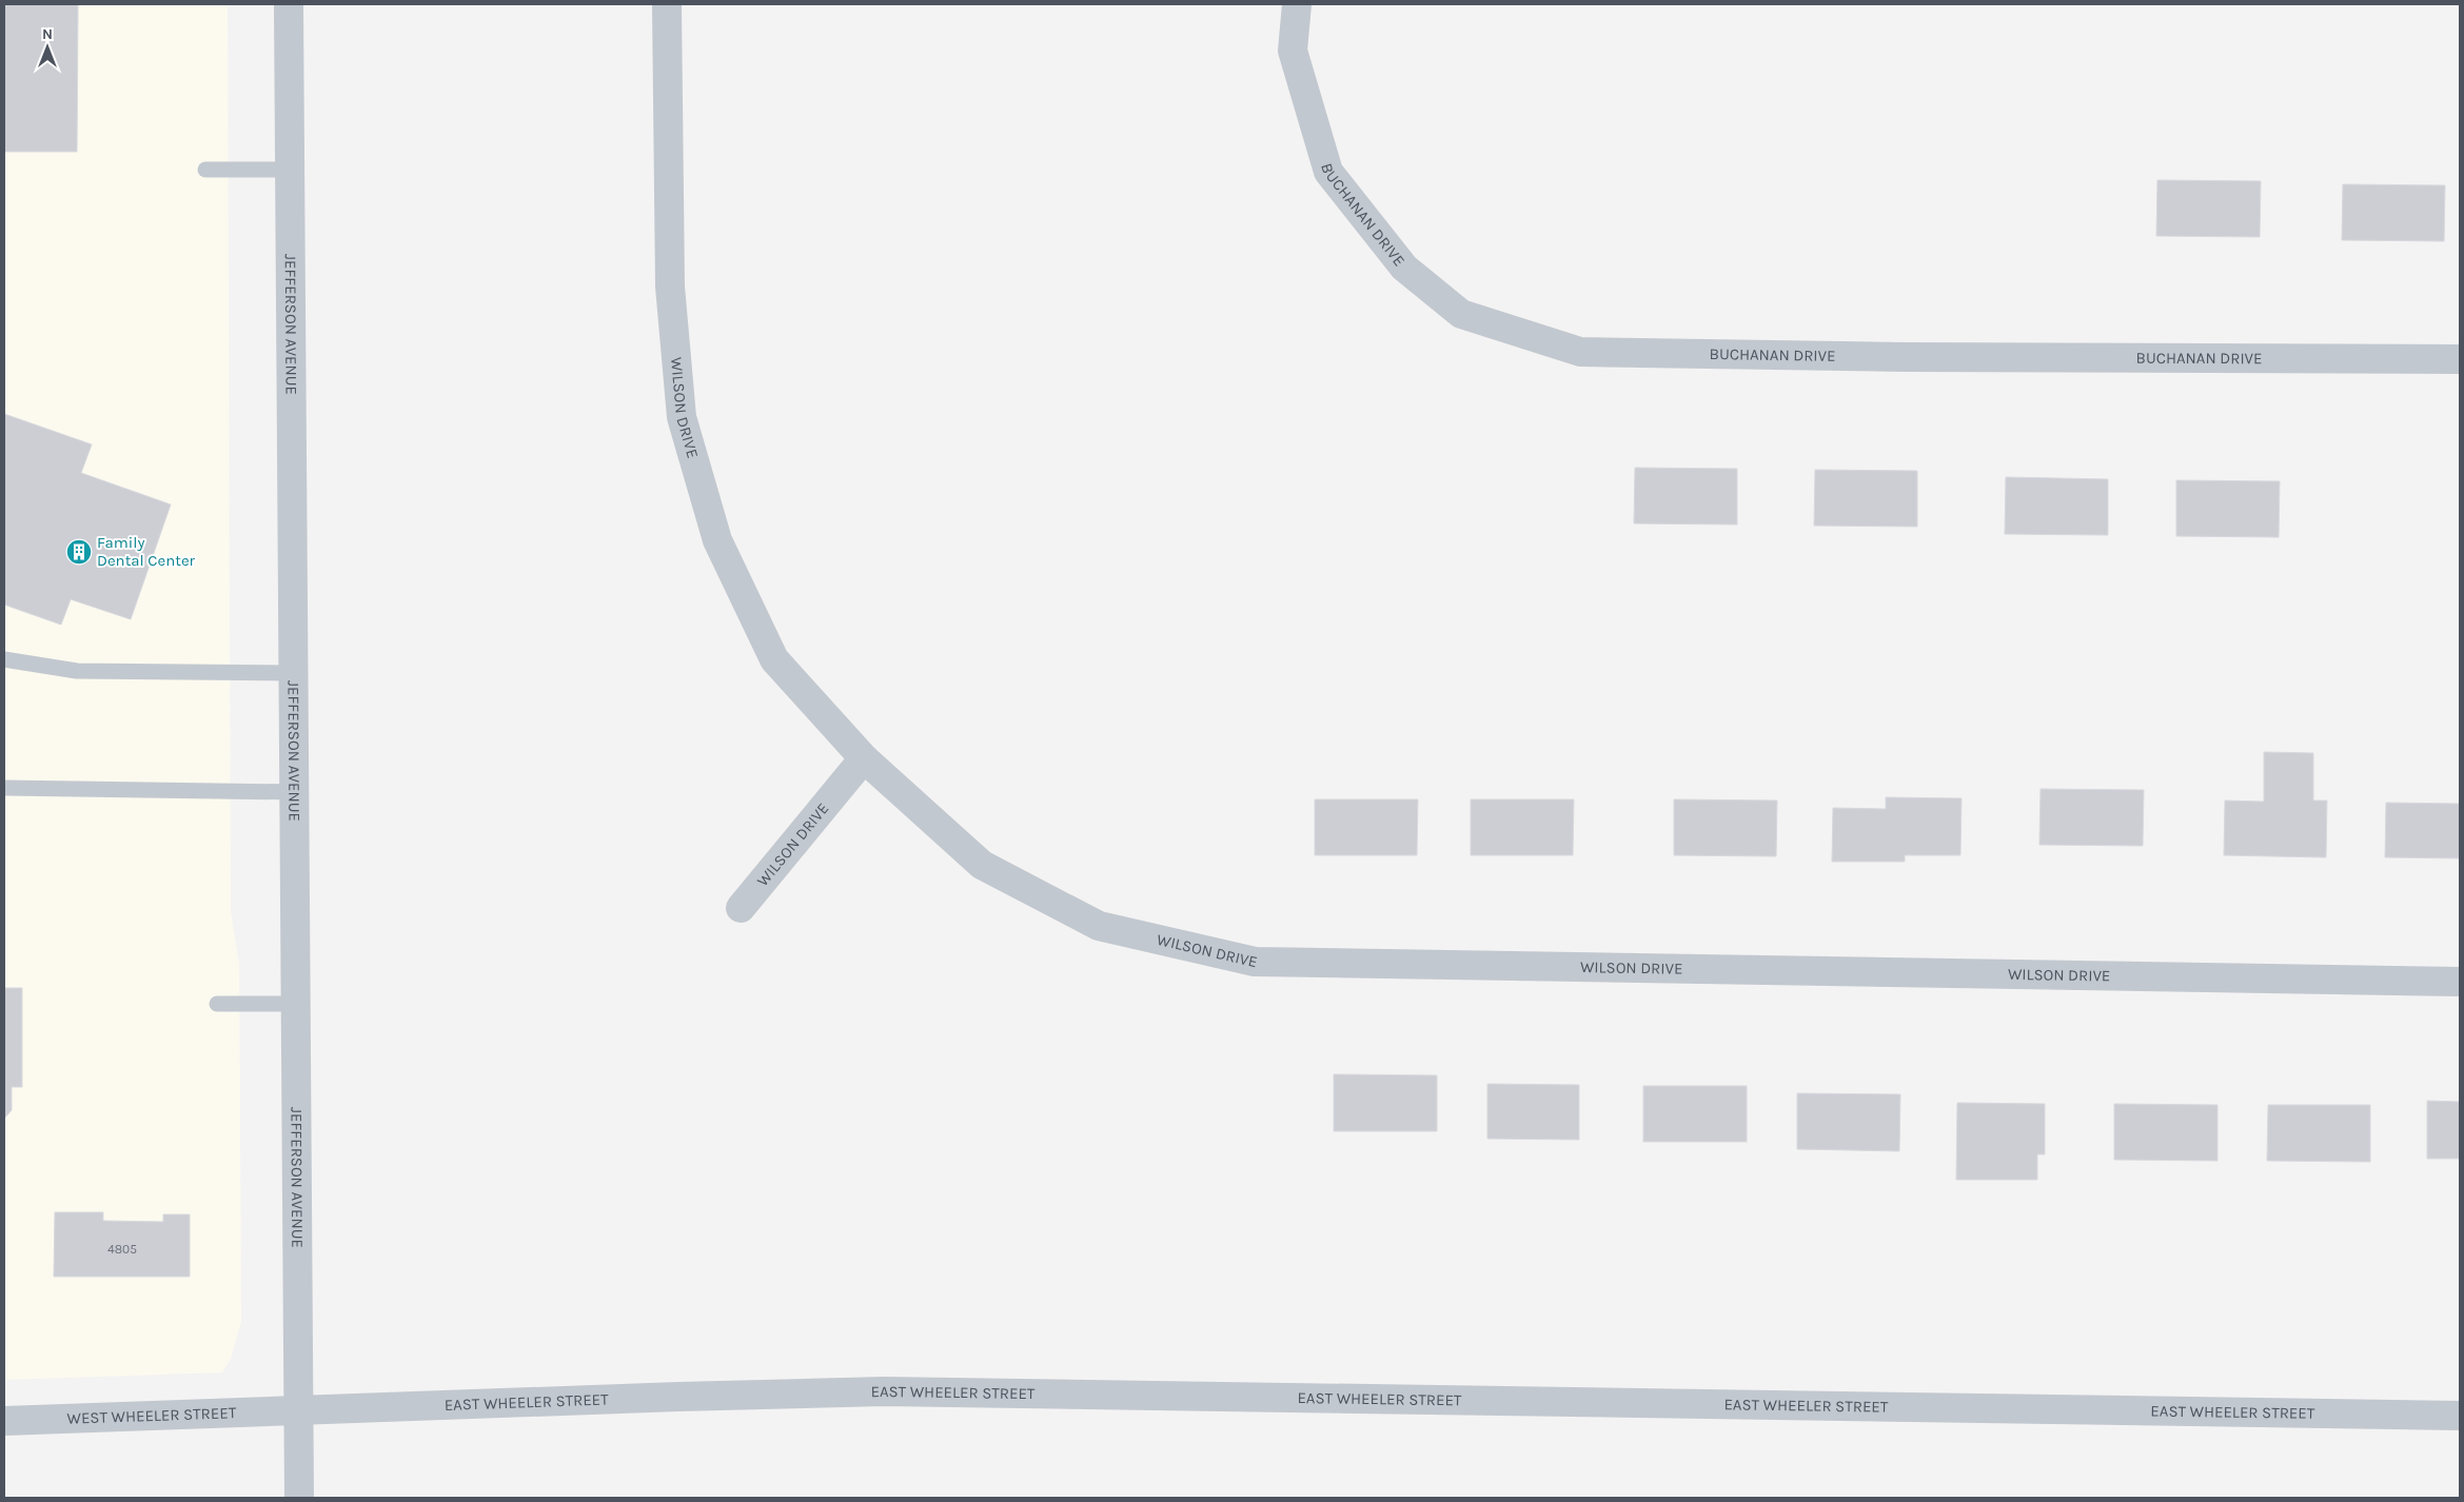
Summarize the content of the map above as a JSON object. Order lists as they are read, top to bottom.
{
  "streets": {
    "street": [
      "BUCHANAN DRIVE",
      "JEFFERSON AVENUE",
      "WILSON DRIVE",
      "EAST WHEELER STREET",
      "WEST WHEELER STREET"
    ]
  },
  "crossings": [
    ["JEFFERSON AVENUE", "EAST WHEELER STREET"],
    ["JEFFERSON AVENUE", "WEST WHEELER STREET"],
    ["EAST WHEELER STREET", "WEST WHEELER STREET"]
  ],
  "places": {
    "building": ["Family Dental Center"]
  },
  "house_numbers": ["4805"],
  "north": "top"
}
